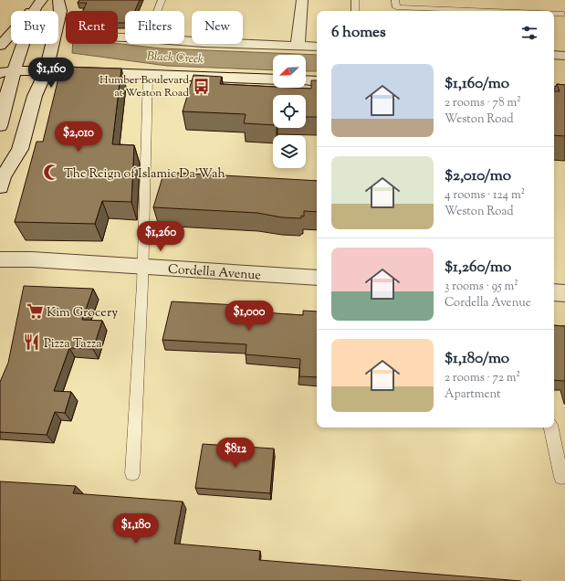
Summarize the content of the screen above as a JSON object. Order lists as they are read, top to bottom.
{
  "streets": {
    "street": ["Cordella Avenue"]
  },
  "water": ["Black Creek"],
  "places": {
    "bus stop": ["Humber Boulevard at Weston Road"],
    "mosque": ["The Reign of Islamic Da'Wah"],
    "supermarket": ["Kim Grocery"],
    "restaurant": ["Pizza Tazza"]
  },
  "north": "bottom left",
  "page": {
    "chip": [
      "Buy",
      "Rent",
      "Filters",
      "New"
    ],
    "heading": "6 homes",
    "list": [
      {
        "name": "$1,160/mo",
        "note": "2 rooms · 78 m² · Weston Road"
      },
      {
        "name": "$2,010/mo",
        "note": "4 rooms · 124 m² · Weston Road"
      },
      {
        "name": "$1,260/mo",
        "note": "3 rooms · 95 m² · Cordella Avenue"
      },
      {
        "name": "$1,180/mo",
        "note": "2 rooms · 72 m² · Apartment"
      }
    ],
    "price": [
      "$1,160",
      "$2,010",
      "$1,260",
      "$1,000",
      "$812",
      "$1,180"
    ]
  }
}
